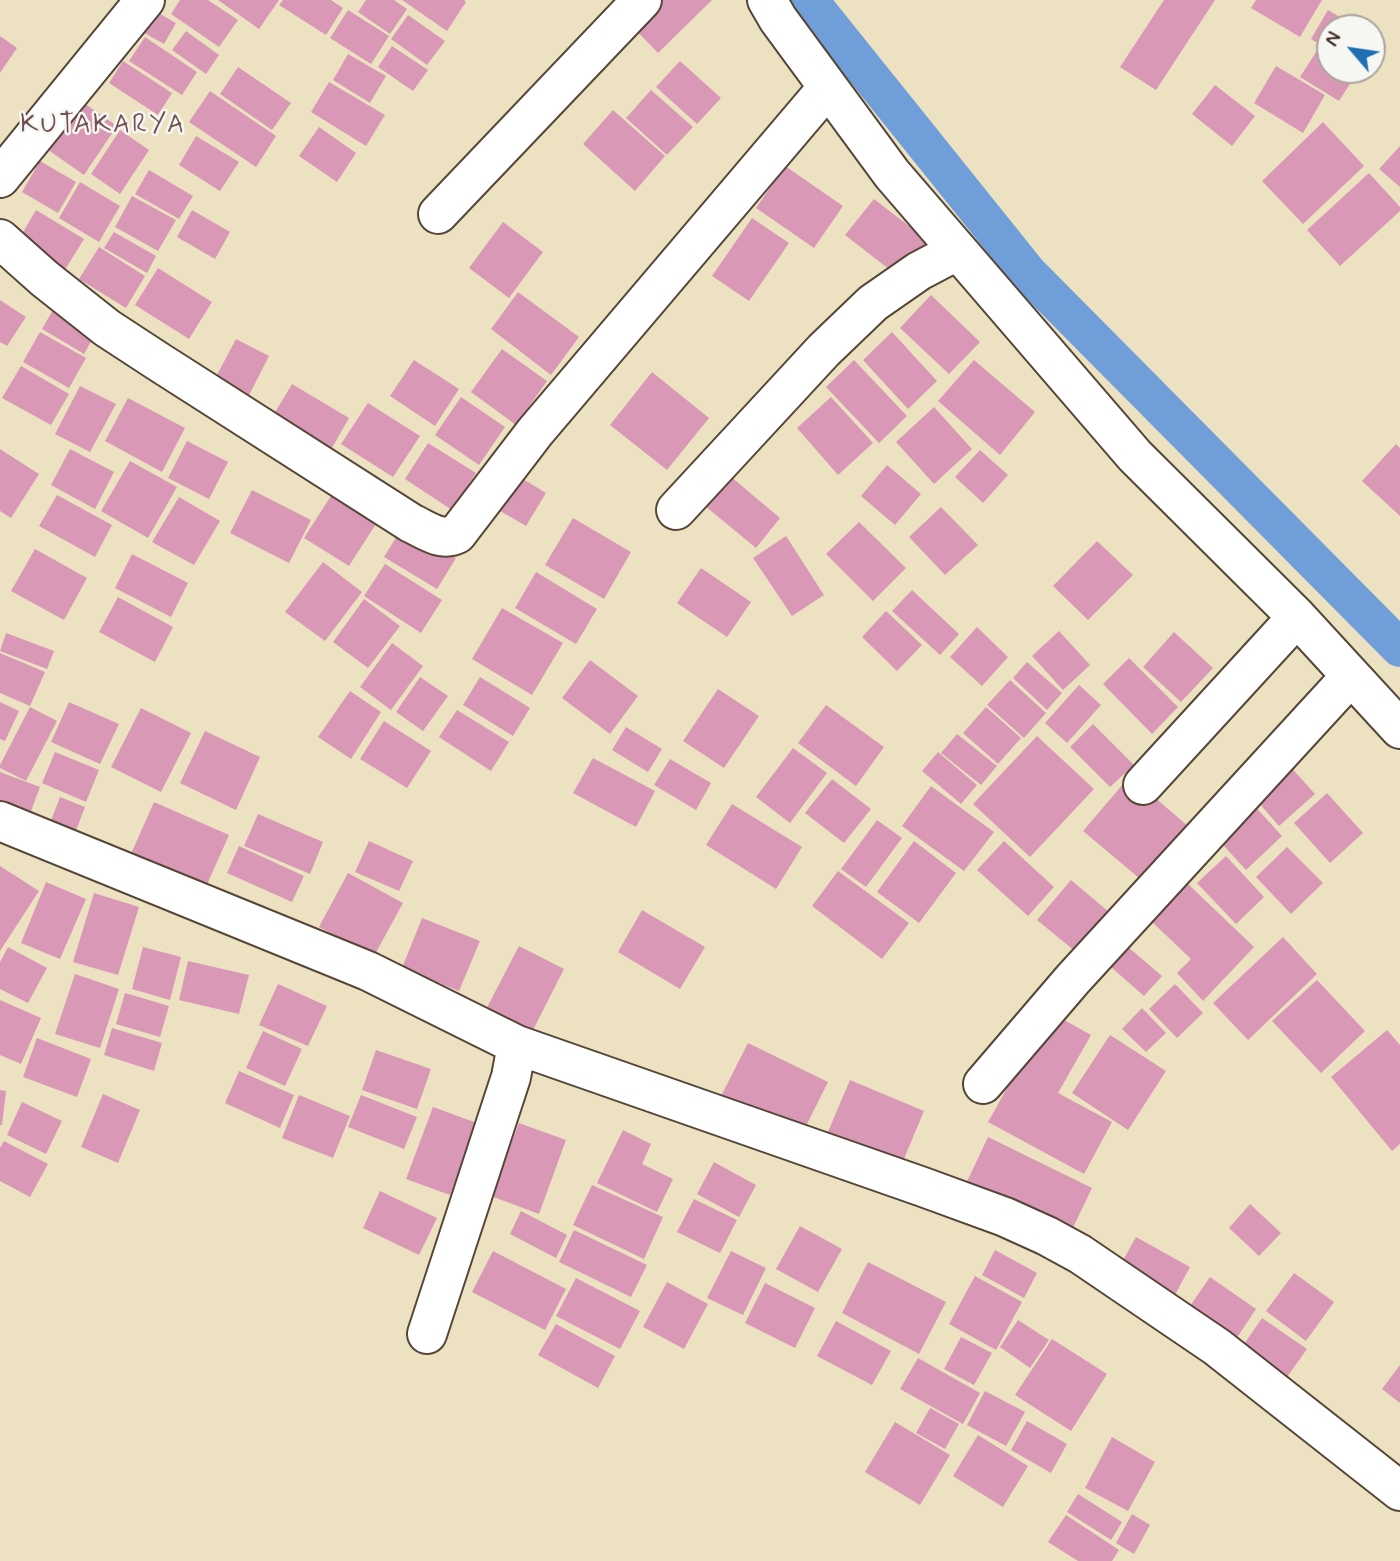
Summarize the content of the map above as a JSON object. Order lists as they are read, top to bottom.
{
  "districts": ["KUTAKARYA"],
  "north": "top left"
}
